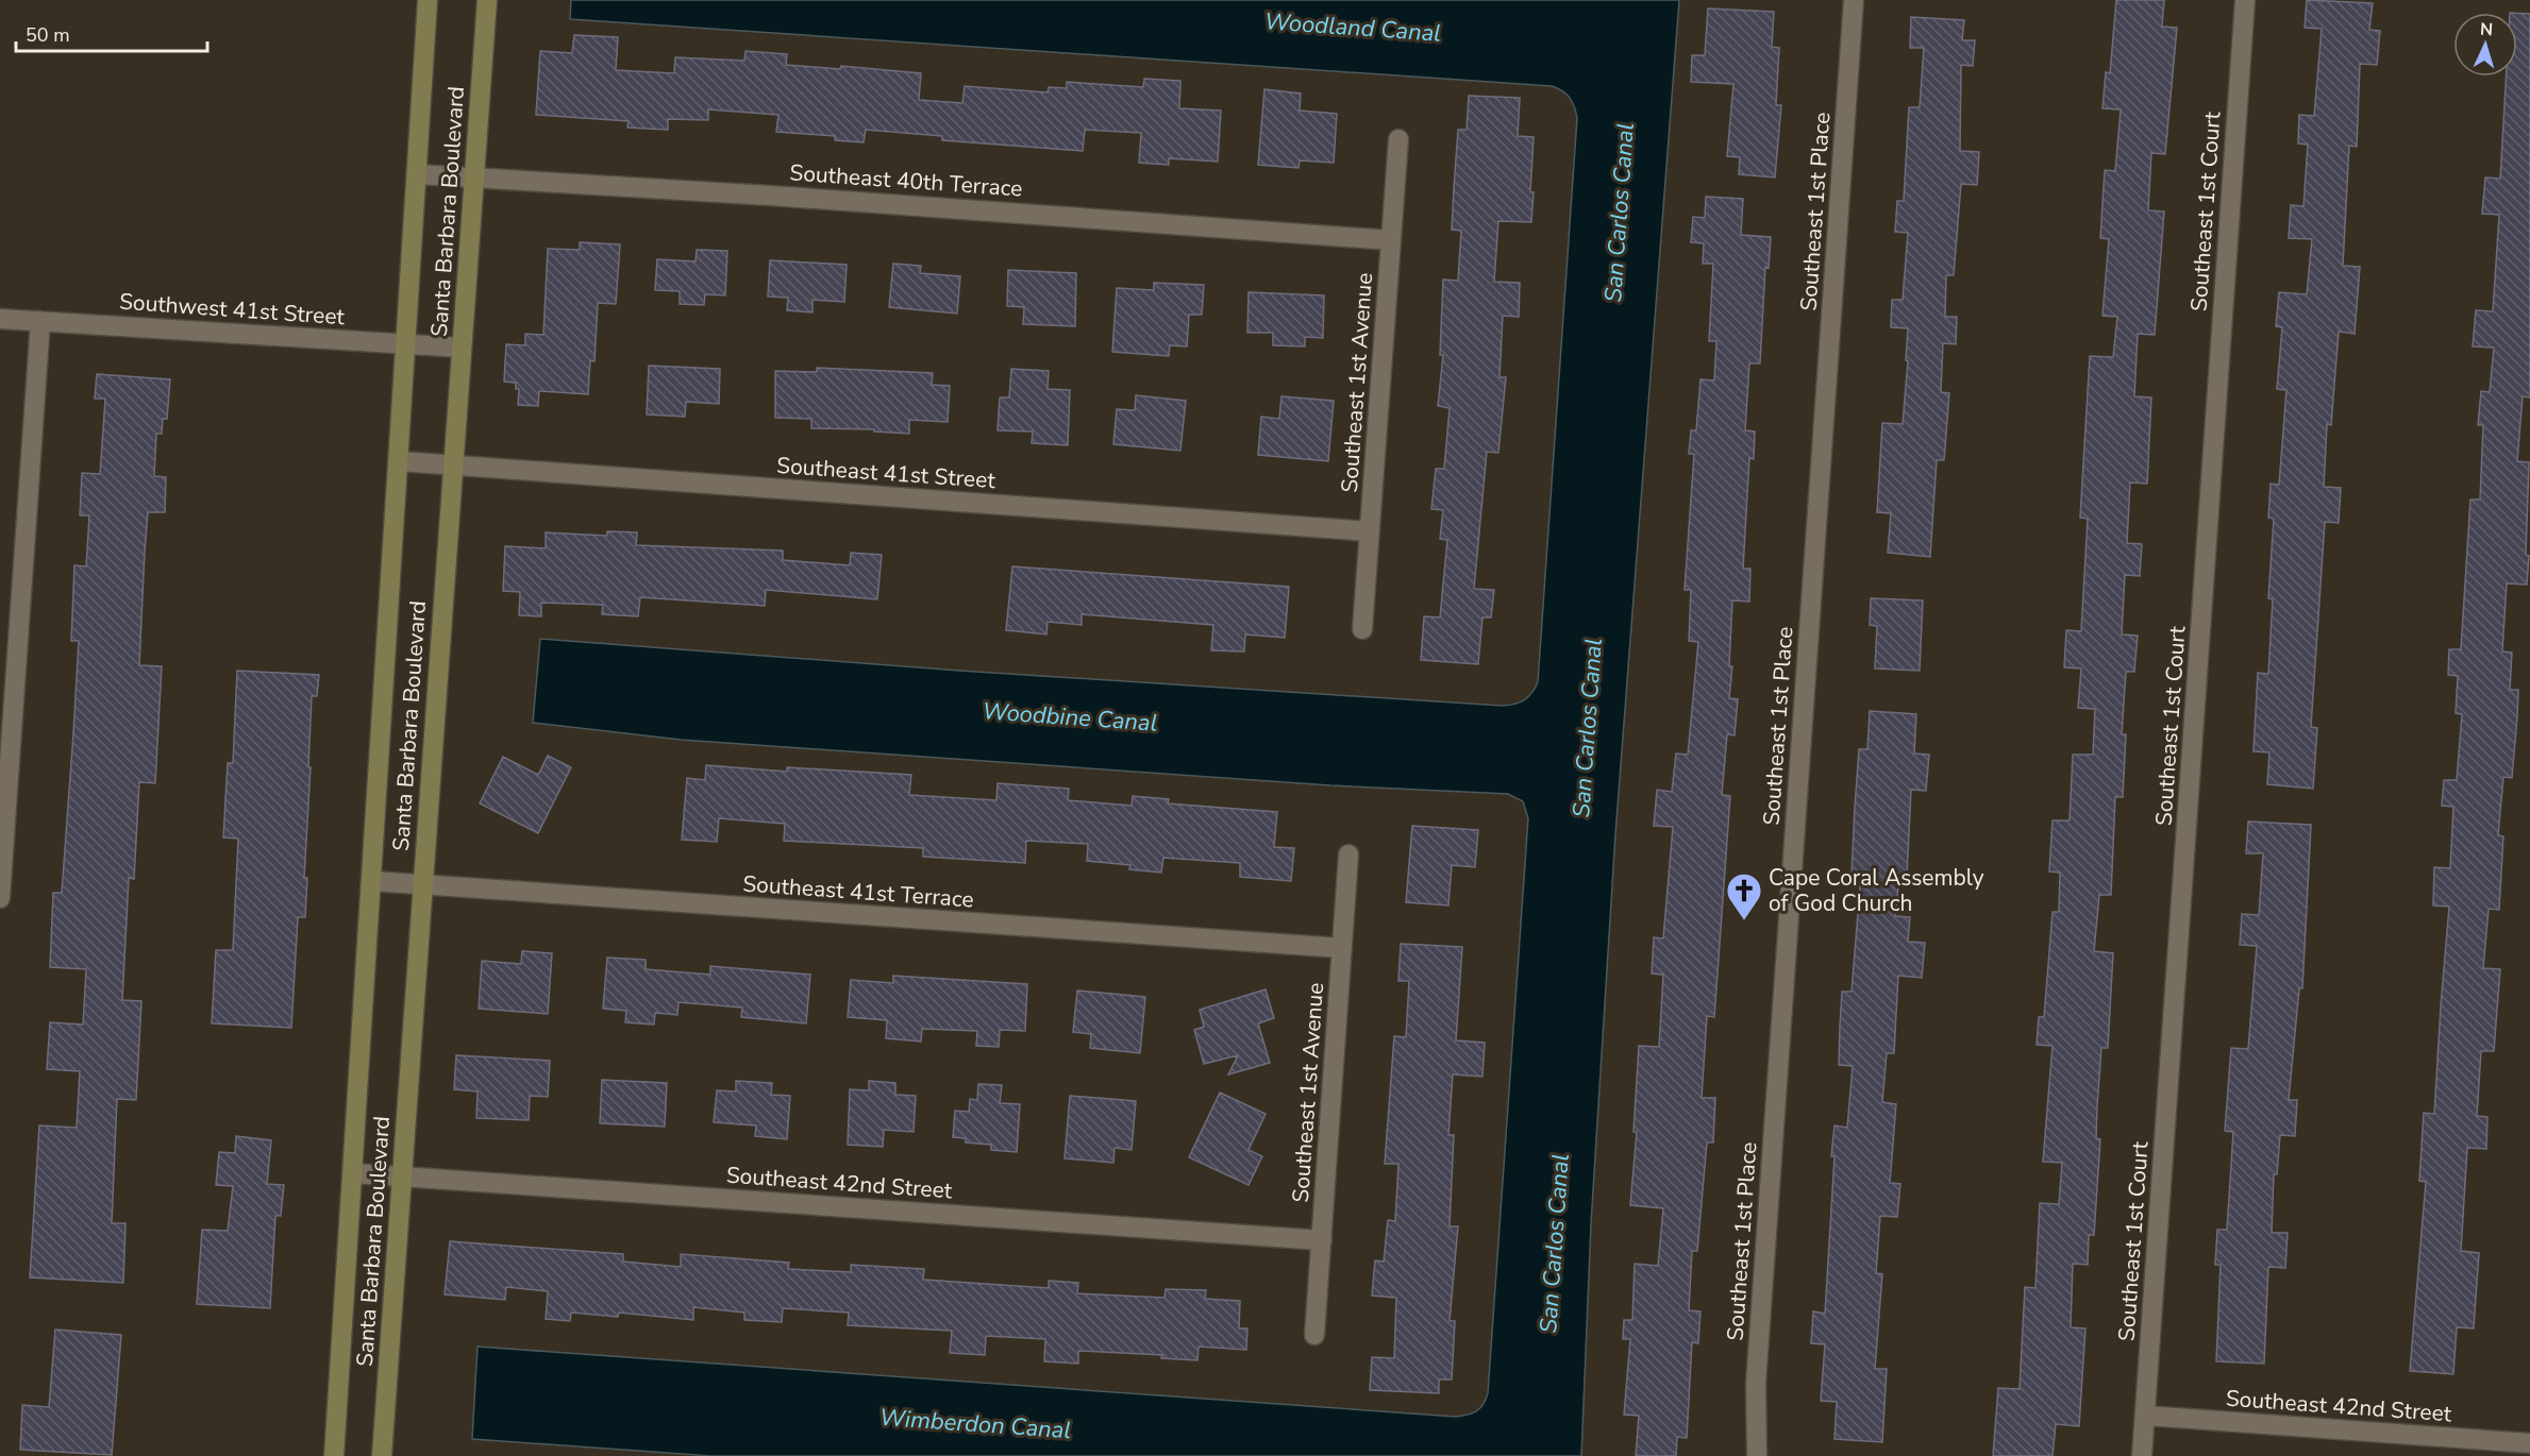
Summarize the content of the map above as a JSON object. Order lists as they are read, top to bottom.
{
  "streets": {
    "main road": ["Santa Barbara Boulevard"],
    "street": [
      "Southeast 40th Terrace",
      "Southeast 1st Place",
      "Southeast 1st Court",
      "Southwest 41st Street",
      "Southeast 1st Avenue",
      "Southeast 41st Street",
      "Southeast 41st Terrace",
      "Southeast 42nd Street"
    ]
  },
  "crossings": [
    ["Southeast 40th Terrace", "Santa Barbara Boulevard"],
    ["Southeast 40th Terrace", "Southeast 1st Avenue"],
    ["Santa Barbara Boulevard", "Southwest 41st Street"],
    ["Santa Barbara Boulevard", "Southeast 41st Street"],
    ["Santa Barbara Boulevard", "Southeast 41st Terrace"],
    ["Santa Barbara Boulevard", "Southeast 42nd Street"],
    ["Southeast 1st Court", "Southeast 42nd Street"],
    ["Southeast 1st Avenue", "Southeast 41st Street"],
    ["Southeast 1st Avenue", "Southeast 41st Terrace"],
    ["Southeast 1st Avenue", "Southeast 42nd Street"]
  ],
  "water": [
    "Woodland Canal",
    "San Carlos Canal",
    "Woodbine Canal",
    "Wimberdon Canal"
  ],
  "places": {
    "church": ["Cape Coral Assembly of God Church"]
  },
  "scale_bar": "50 m",
  "north": "top"
}
